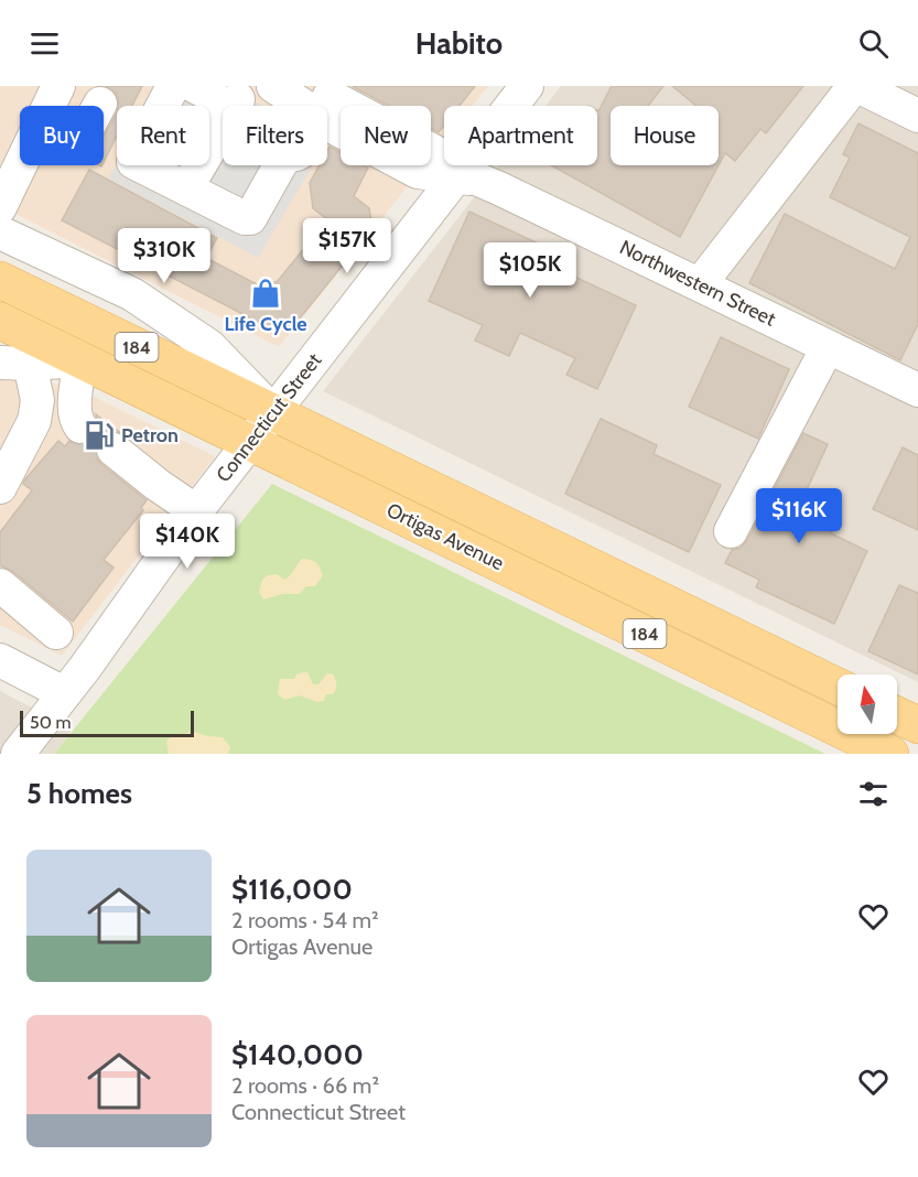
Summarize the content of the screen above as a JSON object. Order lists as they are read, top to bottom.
{
  "streets": {
    "main road": ["184", "Ortigas Avenue"],
    "street": ["Northwestern Street", "Connecticut Street"]
  },
  "crossings": [
    ["Northwestern Street", "Connecticut Street"],
    ["Connecticut Street", "Ortigas Avenue"]
  ],
  "places": {
    "shop": ["Life Cycle"],
    "fuel station": ["Petron"]
  },
  "scale_bar": "50 m",
  "north": "top",
  "page": {
    "header": "Habito",
    "chip": [
      "Buy",
      "Rent",
      "Filters",
      "New",
      "Apartment",
      "House"
    ],
    "price": [
      "$157K",
      "$310K",
      "$105K",
      "$116K",
      "$140K"
    ],
    "scale": "50 m",
    "heading": "5 homes",
    "list": [
      {
        "name": "$116,000",
        "note": "2 rooms · 54 m² · Ortigas Avenue"
      },
      {
        "name": "$140,000",
        "note": "2 rooms · 66 m² · Connecticut Street"
      }
    ]
  }
}
